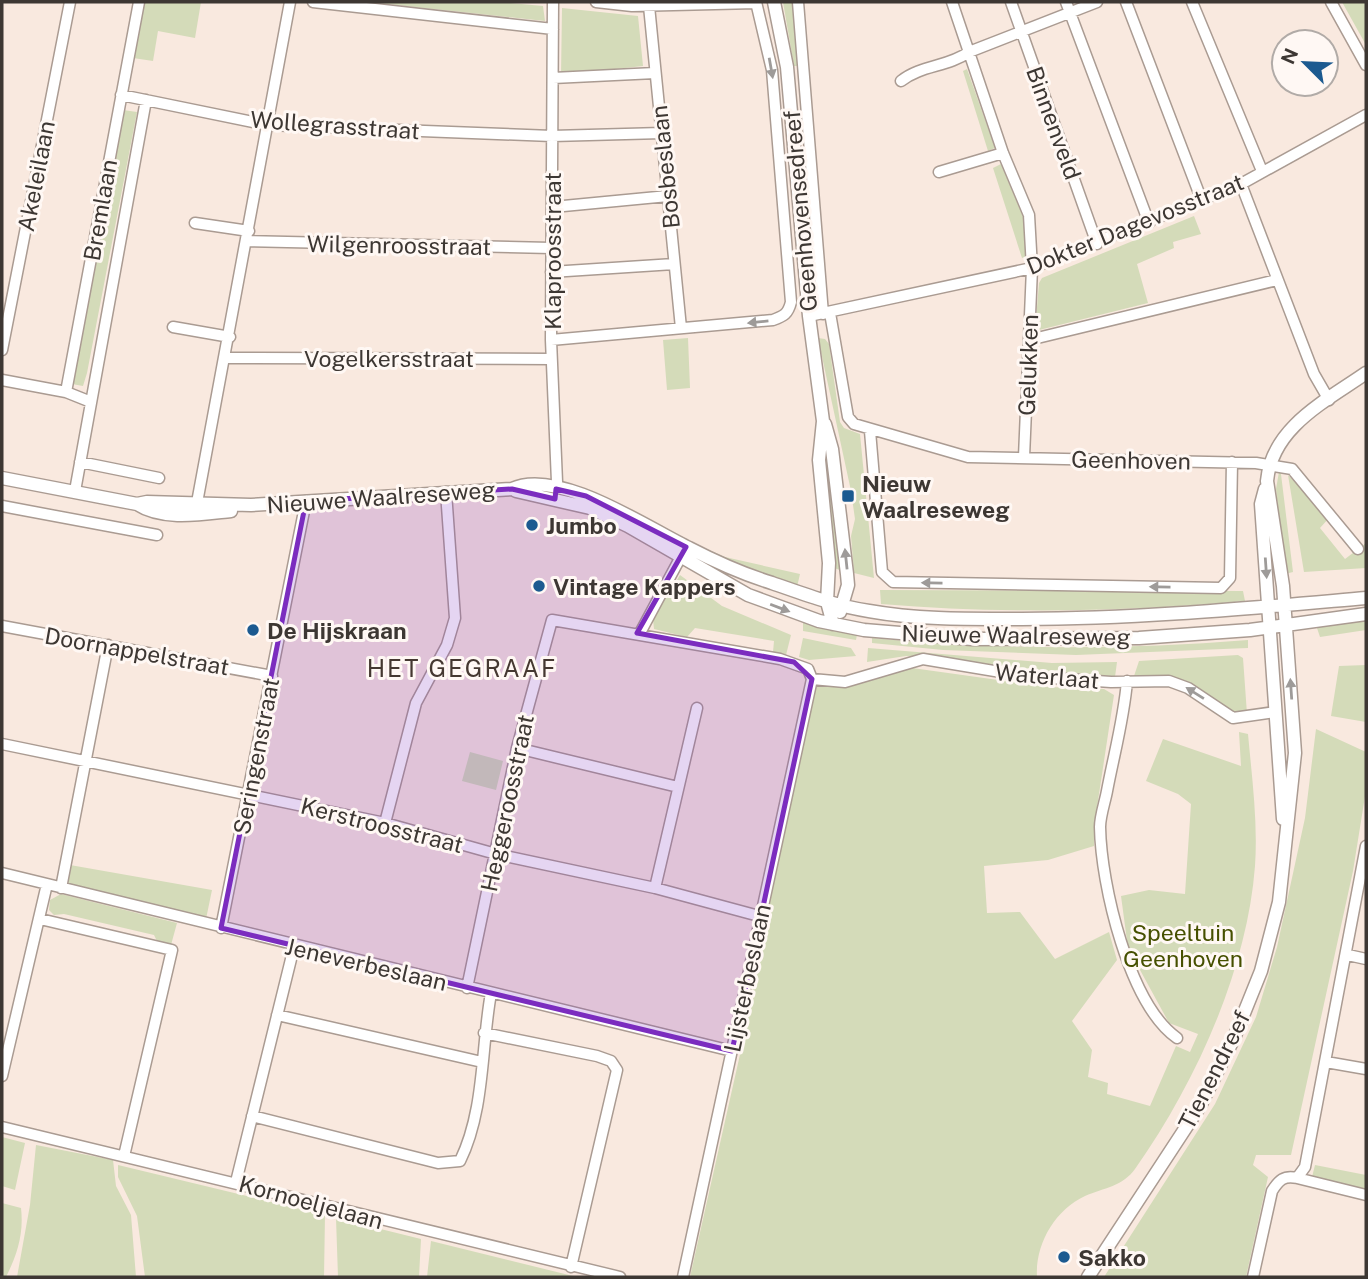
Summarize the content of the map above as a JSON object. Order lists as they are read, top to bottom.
{
  "streets": {
    "street": [
      "Binnenveld",
      "Wollegrasstraat",
      "Bosbeslaan",
      "Akeleilaan",
      "Bremlaan",
      "Geenhovensedreef",
      "Dokter Dagevosstraat",
      "Wilgenroosstraat",
      "Klaproosstraat",
      "Vogelkersstraat",
      "Gelukken",
      "Geenhoven",
      "Nieuwe Waalreseweg",
      "Doornappelstraat",
      "Waterlaat",
      "Seringenstraat",
      "Heggeroosstraat",
      "Kerstroosstraat",
      "Jeneverbeslaan",
      "Lijsterbeslaan",
      "Tienendreef",
      "Kornoeljelaan"
    ]
  },
  "crossings": [
    ["Binnenveld", "Dokter Dagevosstraat"],
    ["Wollegrasstraat", "Bosbeslaan"],
    ["Wollegrasstraat", "Bremlaan"],
    ["Wollegrasstraat", "Klaproosstraat"],
    ["Bosbeslaan", "Geenhovensedreef"],
    ["Bremlaan", "Nieuwe Waalreseweg"],
    ["Geenhovensedreef", "Dokter Dagevosstraat"],
    ["Geenhovensedreef", "Geenhoven"],
    ["Geenhovensedreef", "Nieuwe Waalreseweg"],
    ["Dokter Dagevosstraat", "Gelukken"],
    ["Wilgenroosstraat", "Klaproosstraat"],
    ["Klaproosstraat", "Vogelkersstraat"],
    ["Klaproosstraat", "Nieuwe Waalreseweg"],
    ["Gelukken", "Geenhoven"],
    ["Nieuwe Waalreseweg", "Seringenstraat"],
    ["Nieuwe Waalreseweg", "Tienendreef"],
    ["Doornappelstraat", "Seringenstraat"],
    ["Waterlaat", "Lijsterbeslaan"],
    ["Waterlaat", "Tienendreef"],
    ["Seringenstraat", "Kerstroosstraat"],
    ["Seringenstraat", "Jeneverbeslaan"],
    ["Heggeroosstraat", "Kerstroosstraat"],
    ["Heggeroosstraat", "Jeneverbeslaan"],
    ["Kerstroosstraat", "Lijsterbeslaan"],
    ["Jeneverbeslaan", "Lijsterbeslaan"]
  ],
  "districts": ["HET GEGRAAF"],
  "parks": ["Speeltuin Geenhoven"],
  "places": {
    "transit": ["Nieuw Waalreseweg"],
    "other": [
      "Jumbo",
      "Vintage Kappers",
      "De Hijskraan",
      "Sakko"
    ]
  },
  "north": "top left"
}
